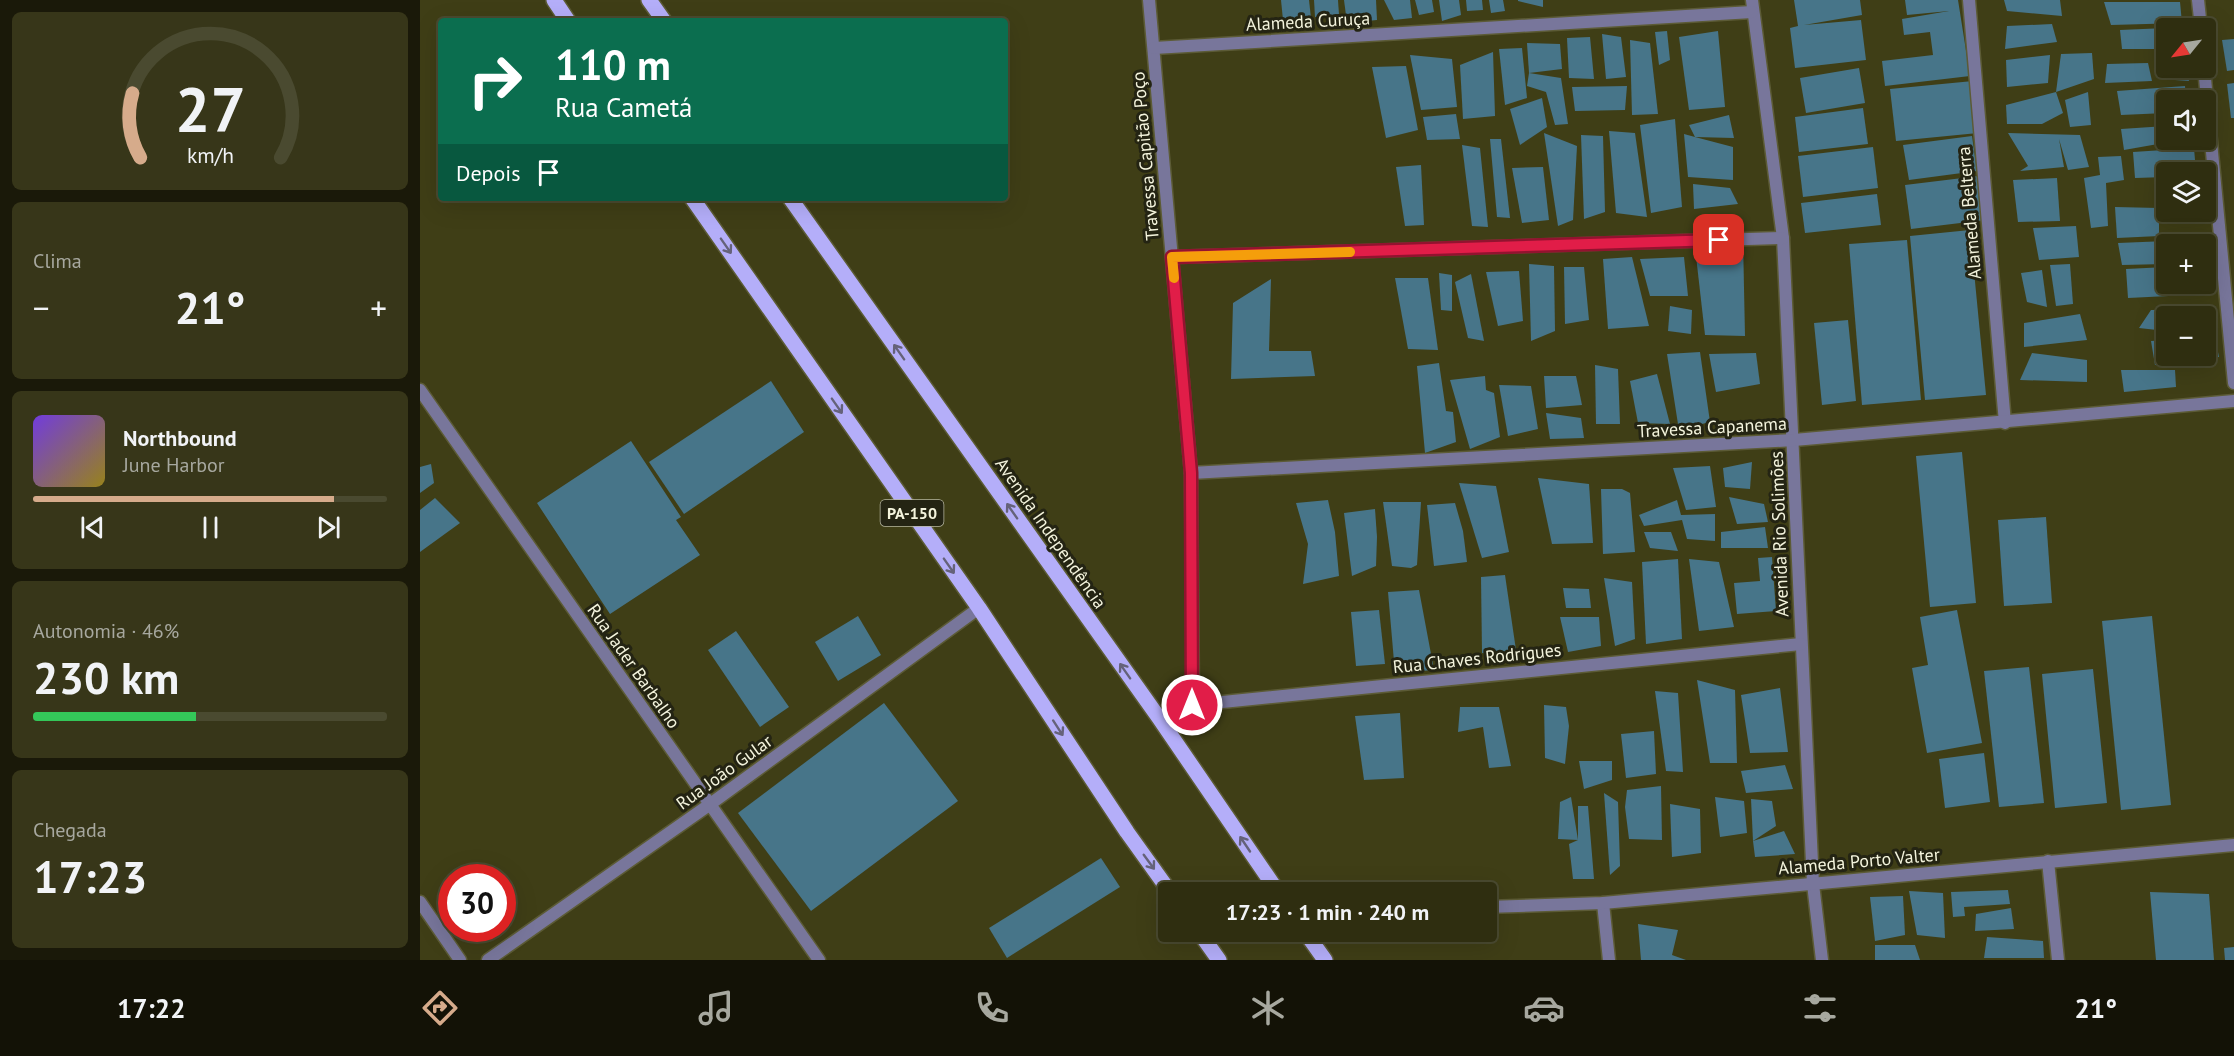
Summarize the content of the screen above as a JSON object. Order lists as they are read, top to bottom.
{
  "streets": {
    "main road": ["PA-150", "Avenida Independência"],
    "street": [
      "Alameda Curuça",
      "Travessa Capitão Poço",
      "Alameda Belterra",
      "Travessa Capanema",
      "Avenida Rio Solimões",
      "Rua Chaves Rodrigues",
      "Rua Jader Barbalho",
      "Rua João Gular",
      "Alameda Porto Valter"
    ]
  },
  "crossings": [
    ["Alameda Curuça", "Travessa Capitão Poço"],
    ["Alameda Curuça", "Avenida Rio Solimões"],
    ["Travessa Capitão Poço", "Travessa Capanema"],
    ["Travessa Capitão Poço", "Rua Chaves Rodrigues"],
    ["Alameda Belterra", "Travessa Capanema"],
    ["Travessa Capanema", "Avenida Rio Solimões"],
    ["PA-150", "Rua João Gular"],
    ["Avenida Independência", "Rua Chaves Rodrigues"],
    ["Avenida Rio Solimões", "Rua Chaves Rodrigues"],
    ["Avenida Rio Solimões", "Alameda Porto Valter"],
    ["Rua Jader Barbalho", "Rua João Gular"]
  ],
  "north": "bottom left",
  "page": {
    "map_buttons": ["+", "−"],
    "turn": ["110 m", "Rua Cametá"],
    "then": "Depois",
    "tile": [
      "Clima",
      ["Autonomia · 46%", "230 km"],
      ["Chegada", "17:23"]
    ],
    "heat": ["−", "21°", "+"],
    "song": ["Northbound", "June Harbor"],
    "limit": "30",
    "trip": "17:23 · 1 min · 240 m",
    "tabs": ["17:22", "21°"],
    "gauge": ["27", "km/h"]
  }
}
